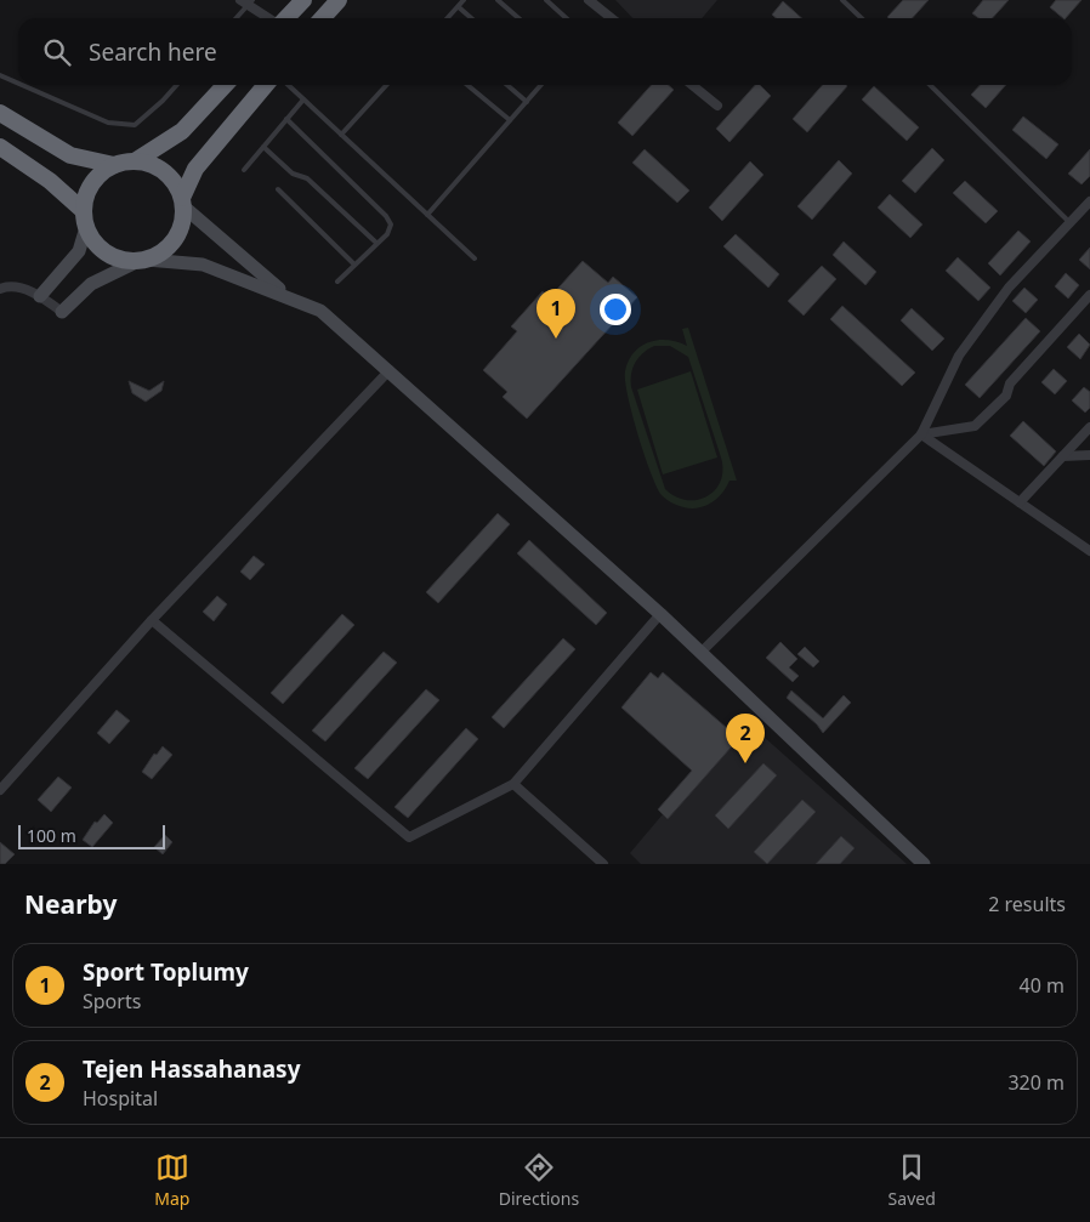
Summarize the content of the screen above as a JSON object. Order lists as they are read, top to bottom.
{
  "scale_bar": "100 m",
  "page": {
    "search": "Search here",
    "pins": ["1", "2"],
    "scale": "100 m",
    "heading": ["Nearby", "2 results"],
    "list": [
      {
        "mark": "1",
        "name": "Sport Toplumy",
        "note": "Sports",
        "value": "40 m"
      },
      {
        "mark": "2",
        "name": "Tejen Hassahanasy",
        "note": "Hospital",
        "value": "320 m"
      }
    ],
    "nav": ["Map", "Directions", "Saved"]
  }
}
